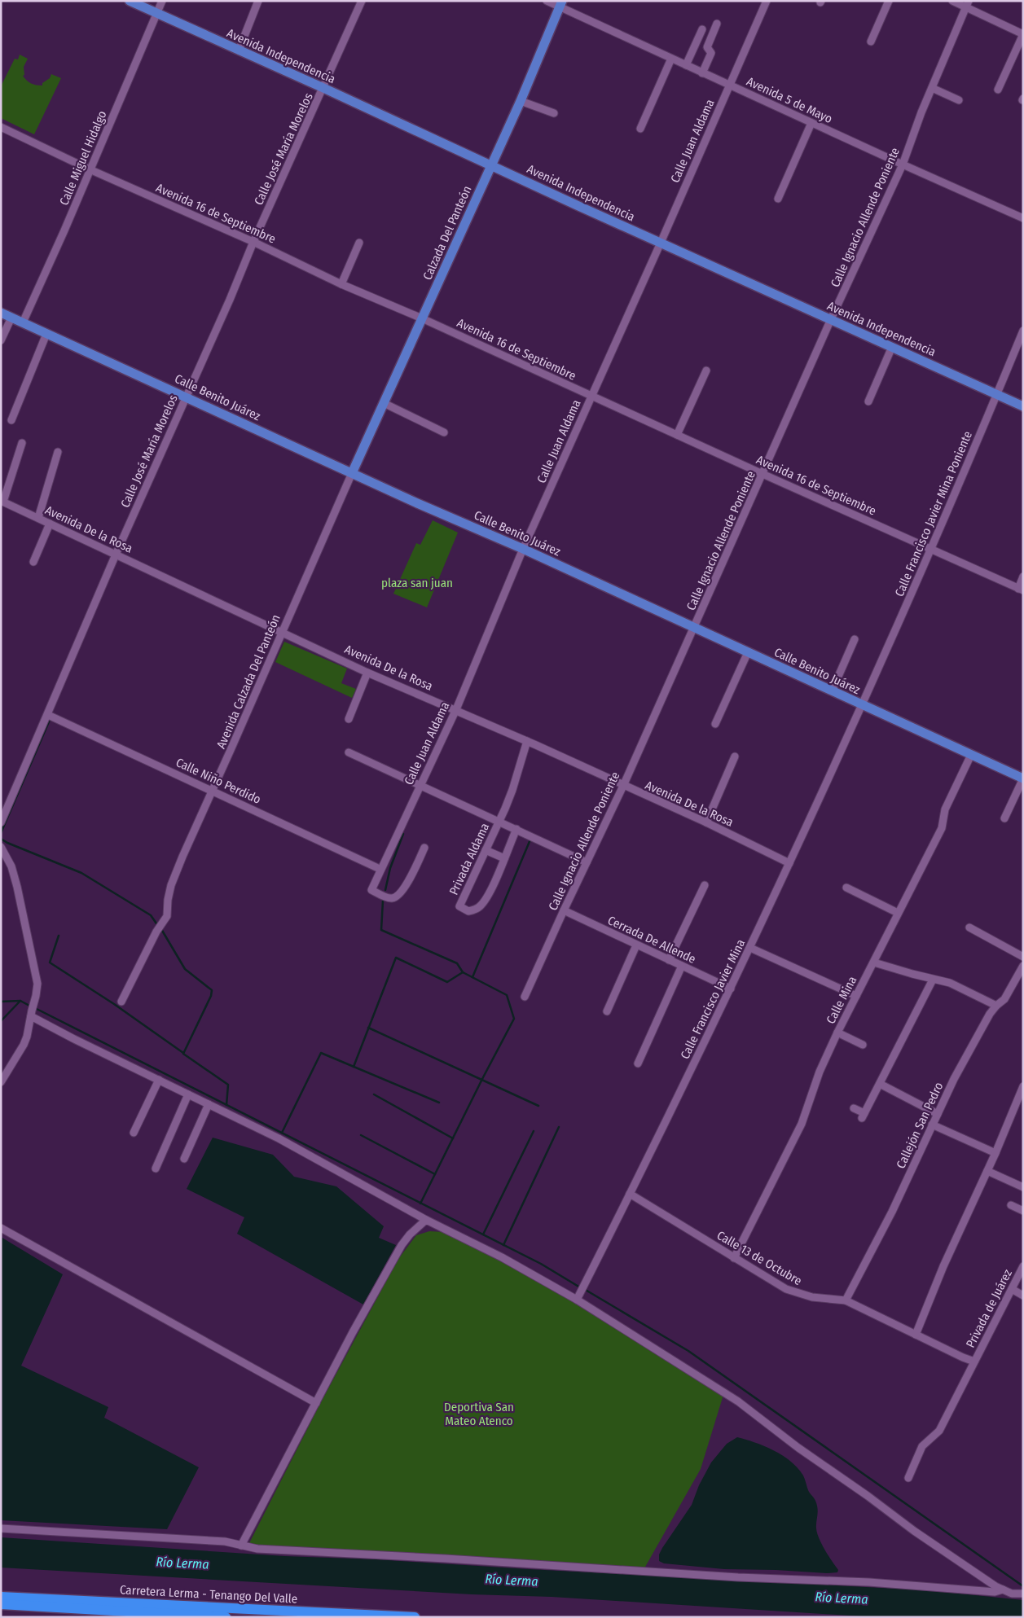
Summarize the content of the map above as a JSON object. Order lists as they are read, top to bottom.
{
  "streets": {
    "highway": ["Carretera Lerma - Tenango Del Valle"],
    "main road": ["Avenida Independencia", "Calzada Del Panteón", "Calle Benito Juárez"],
    "street": [
      "Avenida 5 de Mayo",
      "Calle Juan Aldama",
      "Calle José María Morelos",
      "Calle Miguel Hidalgo",
      "Avenida 16 de Septiembre",
      "Calle Ignacio Allende Poniente",
      "Calle Francisco Javier Mina Poniente",
      "Avenida De la Rosa",
      "Avenida Calzada Del Panteón",
      "Calle Niño Perdido",
      "Privada Aldama",
      "Cerrada De Allende",
      "Calle Francisco Javier Mina",
      "Calle Mina",
      "Callejón San Pedro",
      "Calle 13 de Octubre",
      "Privada de Juárez"
    ]
  },
  "crossings": [
    ["Avenida Independencia", "Calle Juan Aldama"],
    ["Avenida Independencia", "Calle José María Morelos"],
    ["Avenida Independencia", "Calle Miguel Hidalgo"],
    ["Avenida Independencia", "Calle Ignacio Allende Poniente"],
    ["Avenida Independencia", "Calzada Del Panteón"],
    ["Avenida Independencia", "Calle Francisco Javier Mina Poniente"],
    ["Avenida 5 de Mayo", "Calle Juan Aldama"],
    ["Avenida 5 de Mayo", "Calle Ignacio Allende Poniente"],
    ["Avenida 5 de Mayo", "Calzada Del Panteón"],
    ["Calle Juan Aldama", "Avenida 16 de Septiembre"],
    ["Calle Juan Aldama", "Calle Benito Juárez"],
    ["Calle Juan Aldama", "Avenida De la Rosa"],
    ["Calle Juan Aldama", "Calle Niño Perdido"],
    ["Calle José María Morelos", "Avenida 16 de Septiembre"],
    ["Calle José María Morelos", "Calle Benito Juárez"],
    ["Calle José María Morelos", "Avenida De la Rosa"],
    ["Calle José María Morelos", "Calle Niño Perdido"],
    ["Calle Miguel Hidalgo", "Avenida 16 de Septiembre"],
    ["Calle Miguel Hidalgo", "Calle Benito Juárez"],
    ["Avenida 16 de Septiembre", "Calle Ignacio Allende Poniente"],
    ["Avenida 16 de Septiembre", "Calzada Del Panteón"],
    ["Avenida 16 de Septiembre", "Calle Francisco Javier Mina Poniente"],
    ["Calle Ignacio Allende Poniente", "Calle Benito Juárez"],
    ["Calle Ignacio Allende Poniente", "Avenida De la Rosa"],
    ["Calle Ignacio Allende Poniente", "Cerrada De Allende"],
    ["Calzada Del Panteón", "Calle Benito Juárez"],
    ["Calzada Del Panteón", "Avenida Calzada Del Panteón"],
    ["Calle Benito Juárez", "Calle Francisco Javier Mina Poniente"],
    ["Calle Benito Juárez", "Avenida Calzada Del Panteón"],
    ["Calle Benito Juárez", "Calle Francisco Javier Mina"],
    ["Calle Benito Juárez", "Calle Mina"],
    ["Calle Francisco Javier Mina Poniente", "Calle Francisco Javier Mina"],
    ["Avenida De la Rosa", "Avenida Calzada Del Panteón"],
    ["Avenida De la Rosa", "Privada Aldama"],
    ["Avenida De la Rosa", "Calle Francisco Javier Mina"],
    ["Avenida Calzada Del Panteón", "Calle Niño Perdido"],
    ["Cerrada De Allende", "Calle Francisco Javier Mina"],
    ["Calle Francisco Javier Mina", "Calle 13 de Octubre"],
    ["Calle Mina", "Calle 13 de Octubre"],
    ["Callejón San Pedro", "Calle 13 de Octubre"],
    ["Calle 13 de Octubre", "Privada de Juárez"]
  ],
  "water": ["Río Lerma"],
  "parks": ["plaza san juan", "Deportiva San Mateo Atenco"]
}
